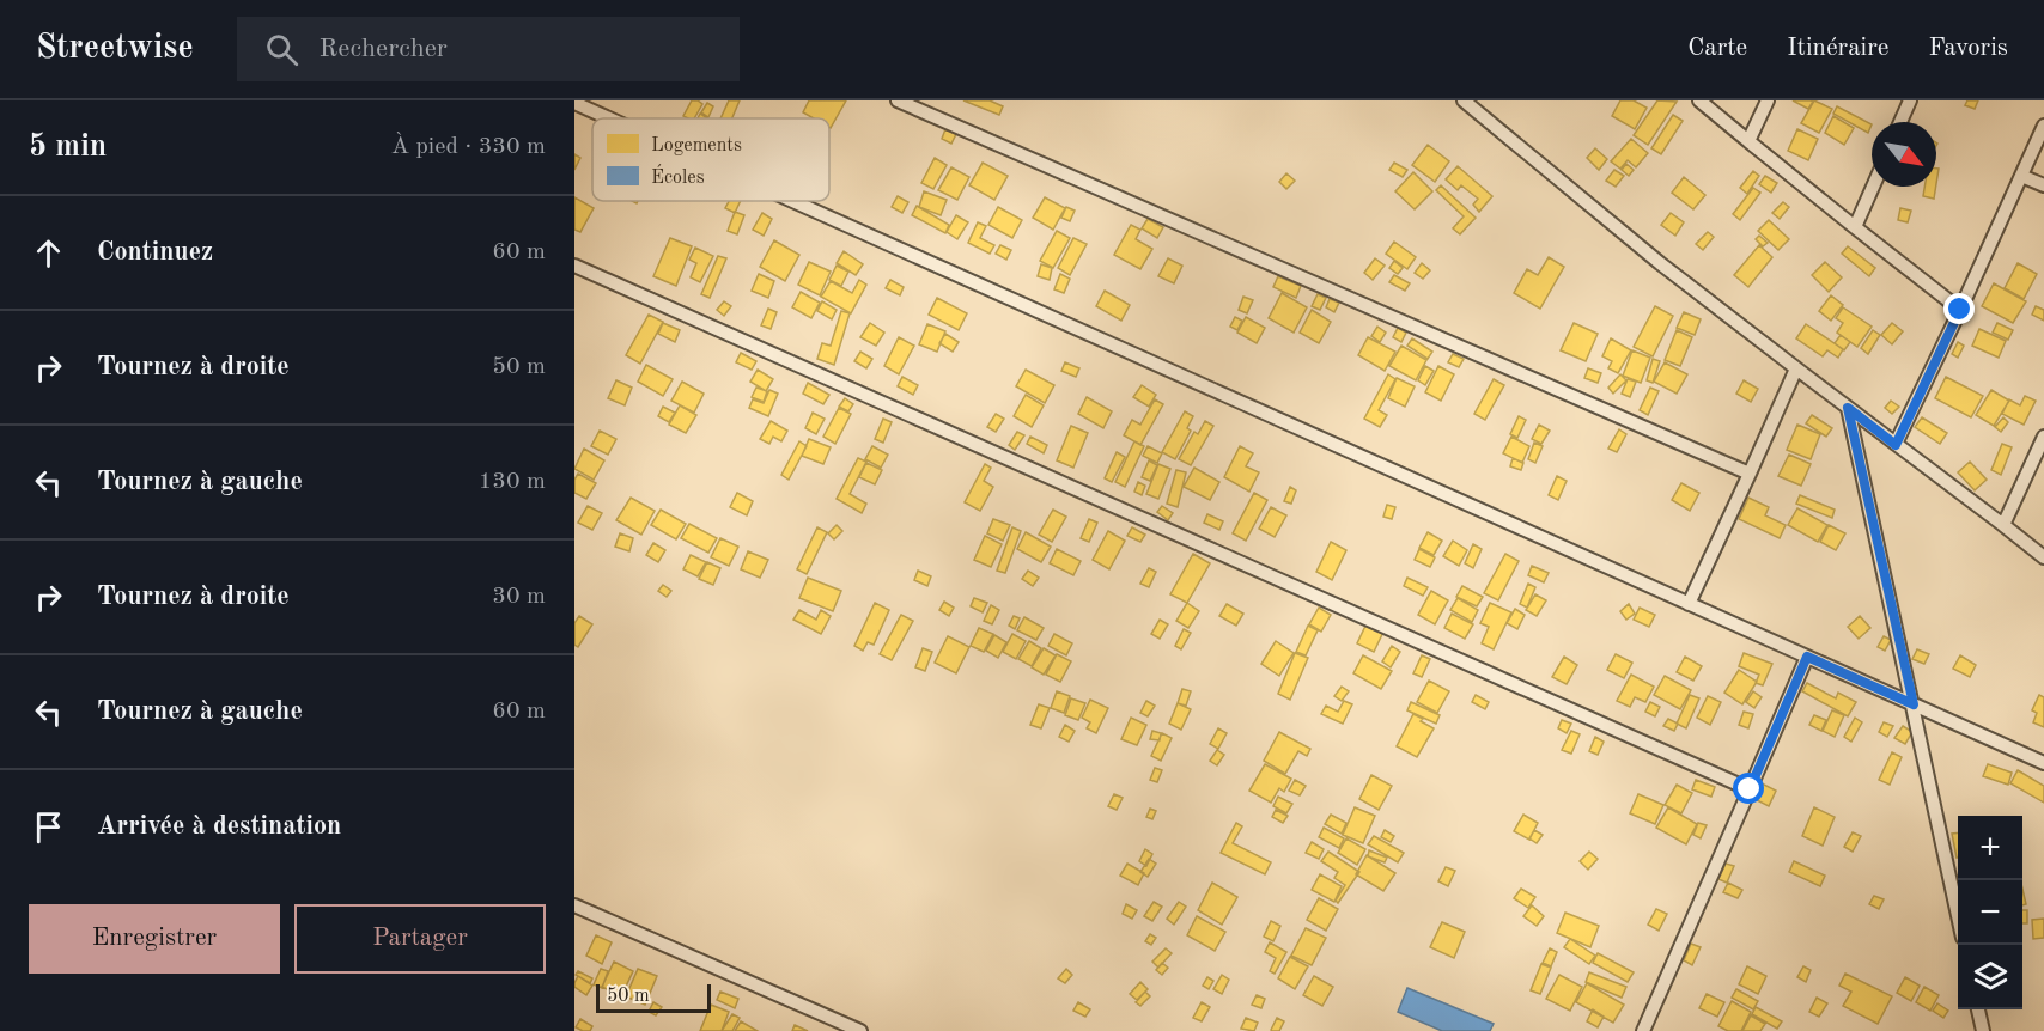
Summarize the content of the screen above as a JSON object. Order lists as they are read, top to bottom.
{
  "legend": ["Logements", "Écoles"],
  "scale_bar": "50 m",
  "north": "bottom right",
  "page": {
    "header": "Streetwise",
    "search": "Rechercher",
    "nav": ["Carte", "Itinéraire", "Favoris"],
    "heading": ["5 min", "À pied · 330 m"],
    "list": [
      ["Continuez", "60 m"],
      ["Tournez à droite", "50 m"],
      ["Tournez à gauche", "130 m"],
      ["Tournez à droite", "30 m"],
      ["Tournez à gauche", "60 m"],
      "Arrivée à destination"
    ],
    "map_buttons": ["+", "−"],
    "buttons": ["Enregistrer", "Partager"],
    "scale": "50 m"
  }
}
